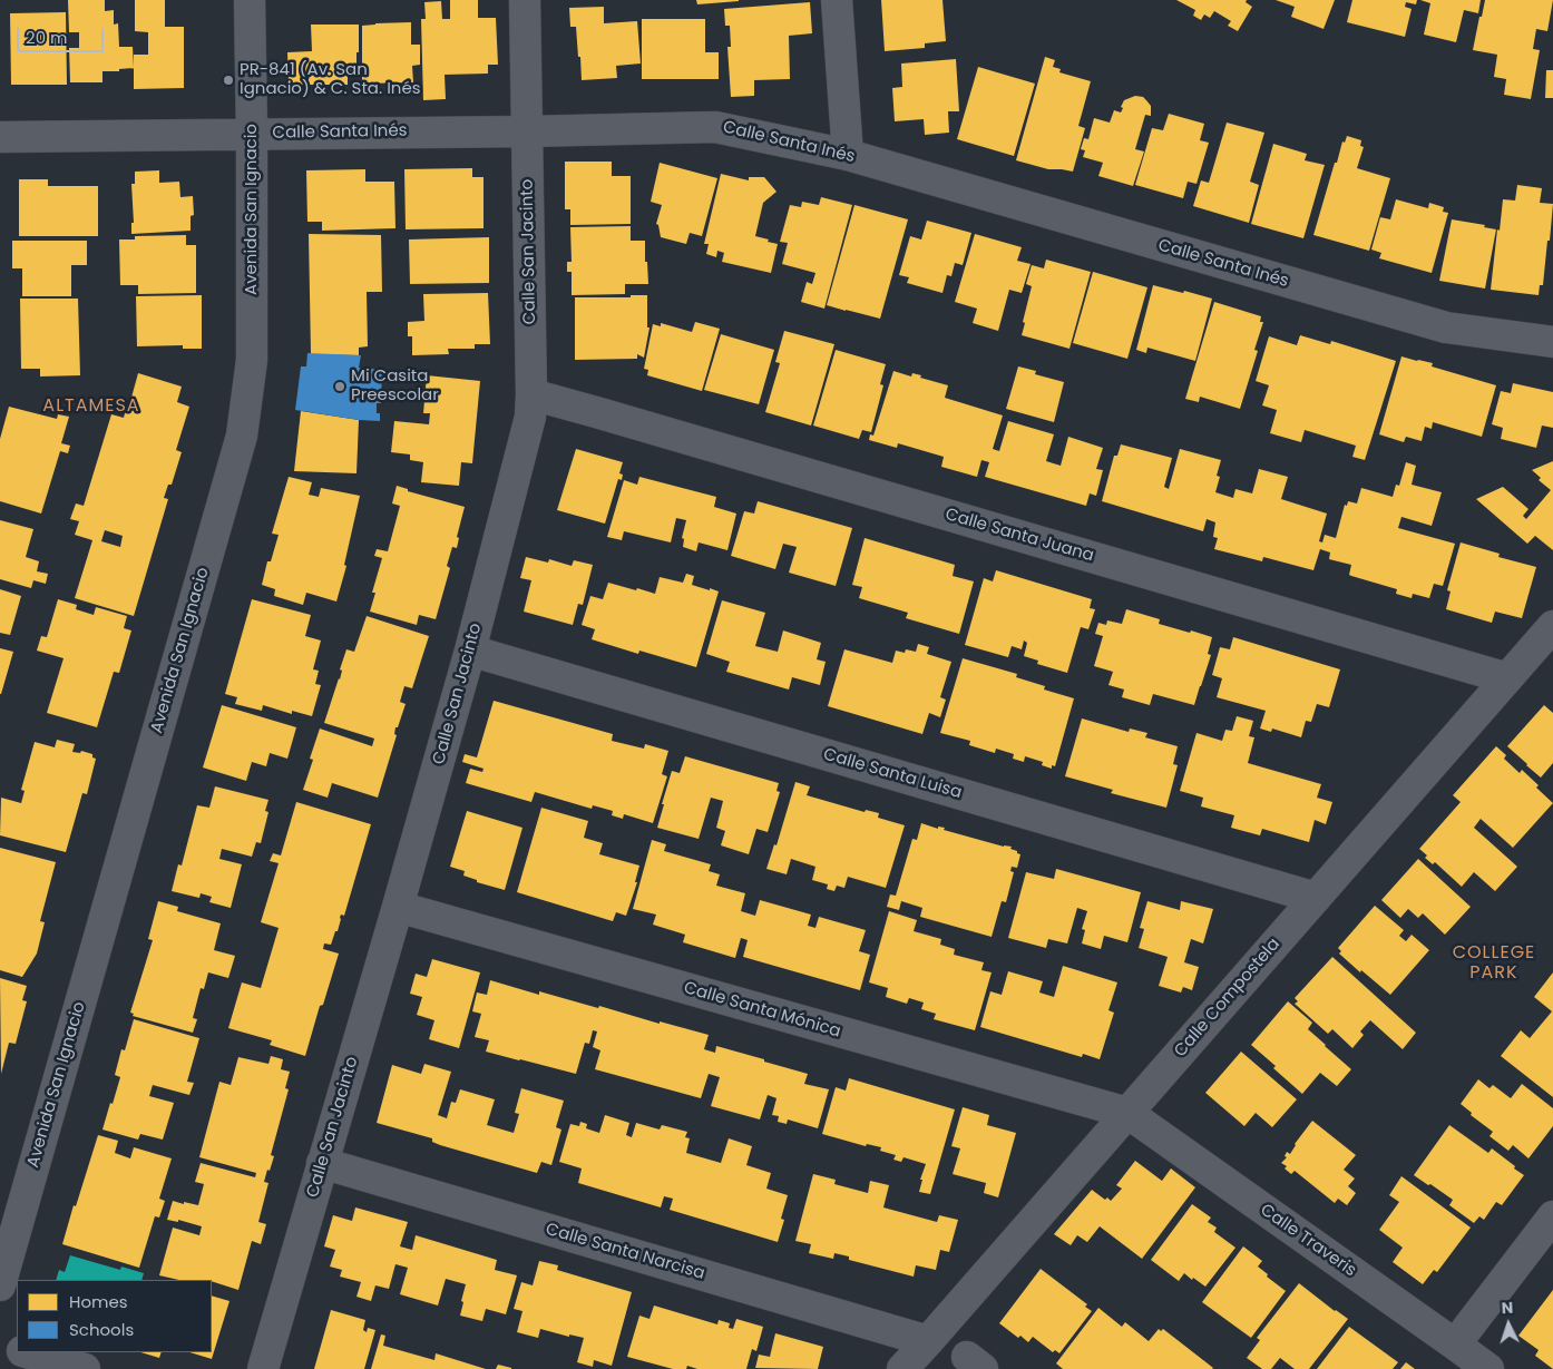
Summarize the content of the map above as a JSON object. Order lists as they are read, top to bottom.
{
  "streets": {
    "street": [
      "Calle Santa Inés",
      "Avenida San Ignacio",
      "Calle San Jacinto",
      "Calle Santa Juana",
      "Calle Santa Luisa",
      "Calle Compostela",
      "Calle Santa Mónica",
      "Calle Traveris",
      "Calle Santa Narcisa"
    ]
  },
  "crossings": [
    ["Calle Santa Inés", "Avenida San Ignacio"],
    ["Calle Santa Inés", "Calle San Jacinto"],
    ["Calle San Jacinto", "Calle Santa Juana"],
    ["Calle San Jacinto", "Calle Santa Luisa"],
    ["Calle San Jacinto", "Calle Santa Mónica"],
    ["Calle San Jacinto", "Calle Santa Narcisa"],
    ["Calle Santa Juana", "Calle Compostela"],
    ["Calle Santa Luisa", "Calle Compostela"],
    ["Calle Compostela", "Calle Santa Mónica"],
    ["Calle Compostela", "Calle Traveris"],
    ["Calle Compostela", "Calle Santa Narcisa"],
    ["Calle Santa Mónica", "Calle Traveris"]
  ],
  "districts": ["ALTAMESA", "COLLEGE PARK"],
  "places": ["PR-841 (Av. San Ignacio) & C. Sta. Inés", "Mi Casita Preescolar"],
  "legend": ["Homes", "Schools"],
  "scale_bar": "20 m",
  "north": "top"
}
